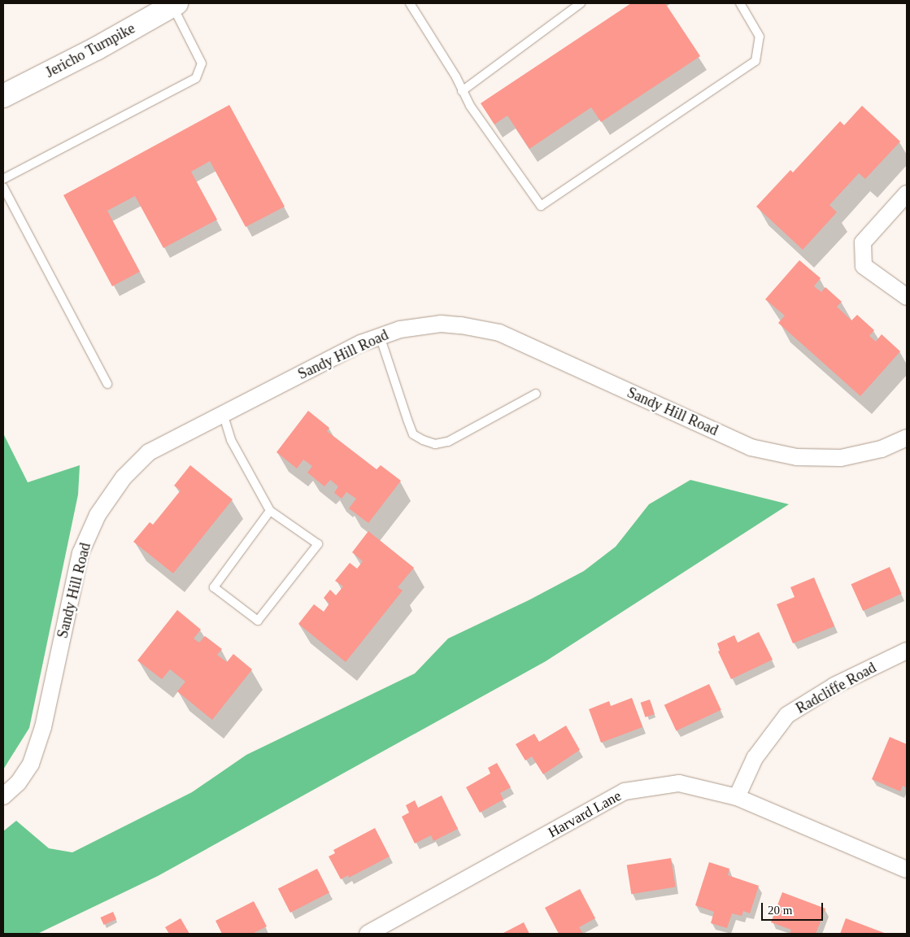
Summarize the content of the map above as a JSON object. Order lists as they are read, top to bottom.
{
  "streets": {
    "main road": ["Jericho Turnpike"],
    "street": ["Sandy Hill Road", "Radcliffe Road", "Harvard Lane"]
  },
  "crossings": [
    ["Radcliffe Road", "Harvard Lane"]
  ],
  "scale_bar": "20 m"
}
